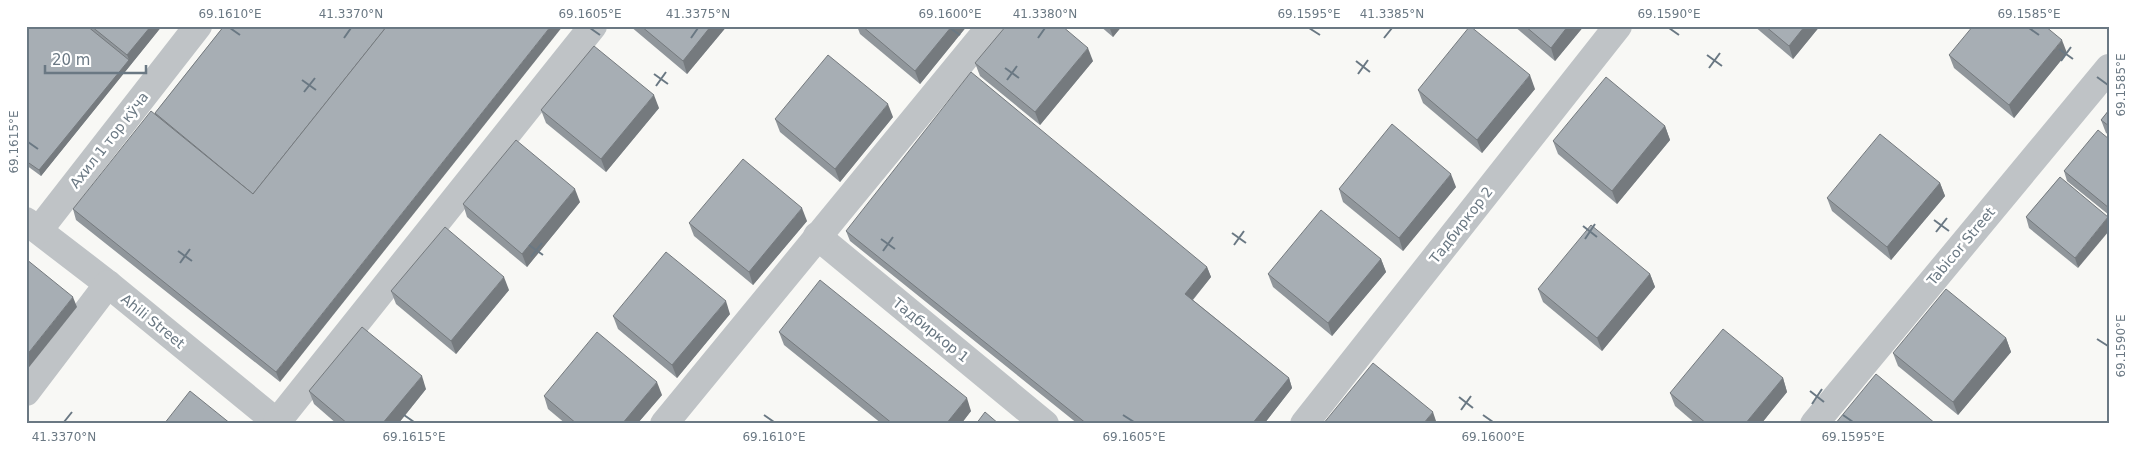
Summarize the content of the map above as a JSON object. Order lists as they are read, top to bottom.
{
  "streets": {
    "street": [
      "Ахил 1 тор кўча",
      "Тадбиркор 2",
      "Tabicor Street",
      "Ahili Street",
      "Тадбиркор 1"
    ]
  },
  "crossings": [
    ["Ахил 1 тор кўча", "Ahili Street"]
  ],
  "scale_bar": "20 m",
  "coordinates": [
    "69.1610°E",
    "41.3370°N",
    "69.1605°E",
    "41.3375°N",
    "69.1600°E",
    "41.3380°N",
    "69.1595°E",
    "41.3385°N",
    "69.1590°E",
    "69.1585°E",
    "69.1615°E"
  ]
}
